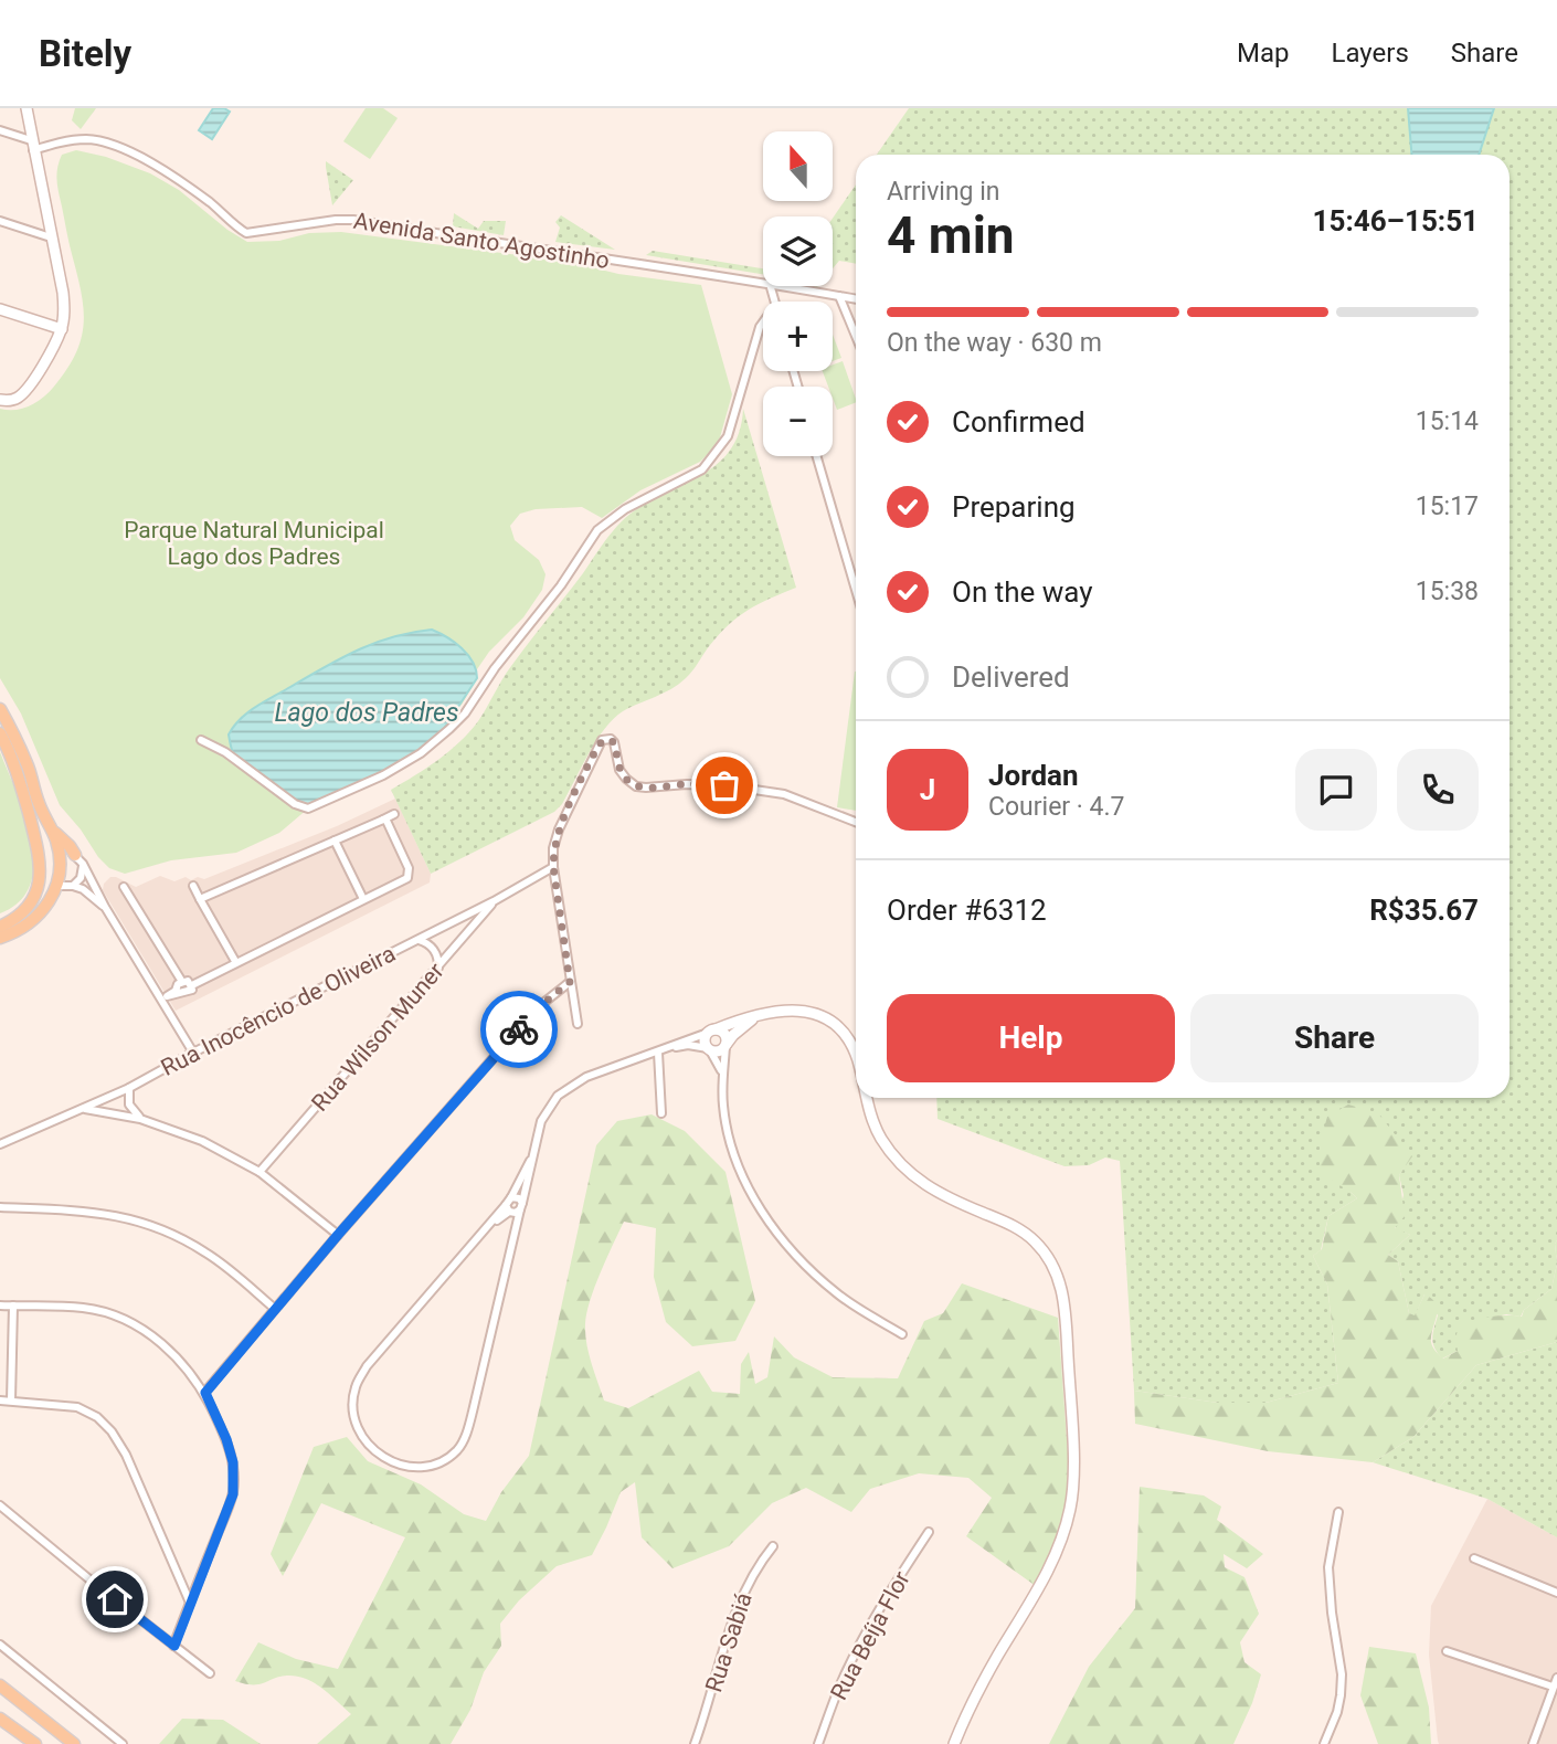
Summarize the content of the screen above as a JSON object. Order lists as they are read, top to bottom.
{
  "streets": {
    "street": [
      "Avenida Santo Agostinho",
      "Rua Inocêncio de Oliveira",
      "Rua Wilson Muner",
      "Rua Beíja Flor",
      "Rua Sabiá"
    ]
  },
  "crossings": [
    ["Rua Inocêncio de Oliveira", "Rua Wilson Muner"]
  ],
  "water": ["Lago dos Padres"],
  "parks": ["Parque Natural Municipal Lago dos Padres"],
  "north": "top",
  "page": {
    "header": "Bitely",
    "nav": ["Map", "Layers", "Share"],
    "map_buttons": ["+", "−"],
    "heading": ["4 min", "Arriving in", "15:46–15:51"],
    "panel": [
      "Jordan",
      "Courier · 4.7",
      "Order #6312",
      "R$35.67"
    ],
    "bar": "On the way · 630 m",
    "list": [
      ["Confirmed", "15:14"],
      ["Preparing", "15:17"],
      ["On the way", "15:38"],
      "Delivered"
    ],
    "round": "J",
    "buttons": ["Help", "Share"]
  }
}
